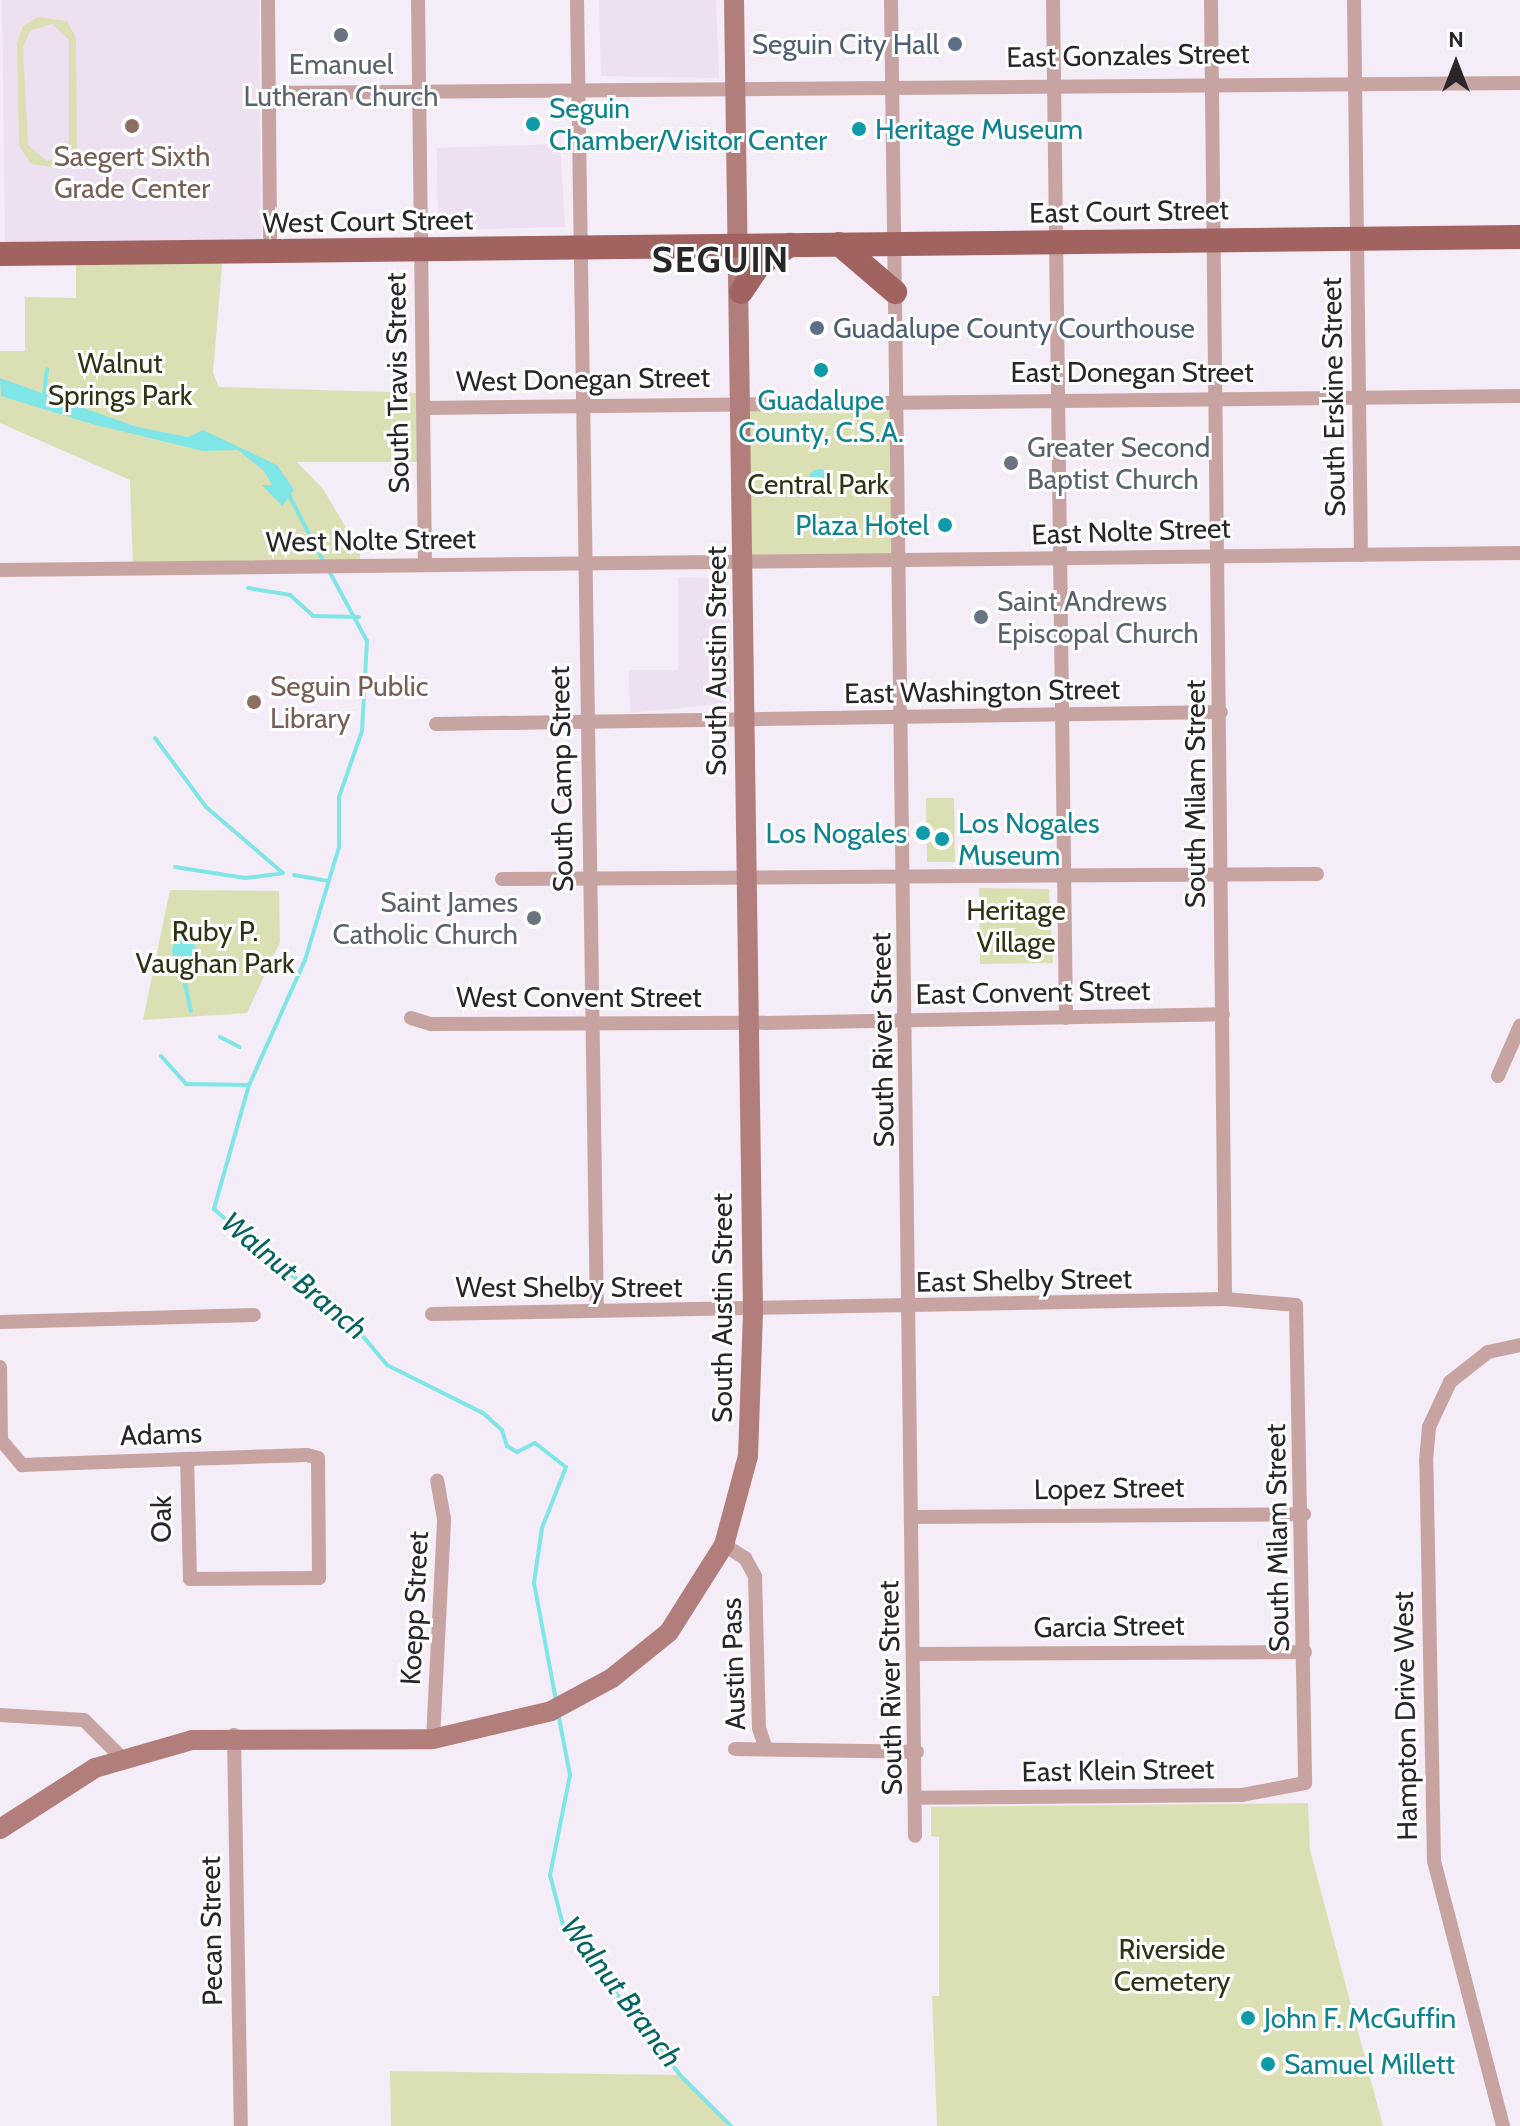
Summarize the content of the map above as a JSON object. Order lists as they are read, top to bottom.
{
  "streets": {
    "main road": ["East Court Street", "West Court Street", "South Austin Street"],
    "street": [
      "East Gonzales Street",
      "East Donegan Street",
      "West Donegan Street",
      "South Travis Street",
      "South Erskine Street",
      "East Nolte Street",
      "West Nolte Street",
      "East Washington Street",
      "South Camp Street",
      "South Milam Street",
      "East Convent Street",
      "West Convent Street",
      "South River Street",
      "East Shelby Street",
      "West Shelby Street",
      "Adams",
      "Lopez Street",
      "Oak",
      "Koepp Street",
      "Garcia Street",
      "Austin Pass",
      "Hampton Drive West",
      "East Klein Street",
      "Pecan Street"
    ]
  },
  "crossings": [
    ["East Gonzales Street", "South Travis Street"],
    ["East Gonzales Street", "South Erskine Street"],
    ["East Gonzales Street", "South Austin Street"],
    ["East Gonzales Street", "South Camp Street"],
    ["East Gonzales Street", "South Milam Street"],
    ["East Gonzales Street", "South River Street"],
    ["East Court Street", "West Court Street"],
    ["East Court Street", "East Donegan Street"],
    ["East Court Street", "West Donegan Street"],
    ["East Court Street", "South Erskine Street"],
    ["East Court Street", "South Austin Street"],
    ["East Court Street", "South Milam Street"],
    ["East Court Street", "South River Street"],
    ["West Court Street", "South Travis Street"],
    ["West Court Street", "South Austin Street"],
    ["West Court Street", "South Camp Street"],
    ["East Donegan Street", "West Donegan Street"],
    ["East Donegan Street", "South Erskine Street"],
    ["East Donegan Street", "South Austin Street"],
    ["East Donegan Street", "South Milam Street"],
    ["East Donegan Street", "South River Street"],
    ["West Donegan Street", "South Travis Street"],
    ["West Donegan Street", "South Austin Street"],
    ["West Donegan Street", "South Camp Street"],
    ["West Donegan Street", "South River Street"],
    ["South Travis Street", "West Nolte Street"],
    ["South Erskine Street", "East Nolte Street"],
    ["East Nolte Street", "West Nolte Street"],
    ["East Nolte Street", "South Austin Street"],
    ["East Nolte Street", "South Milam Street"],
    ["East Nolte Street", "South River Street"],
    ["West Nolte Street", "South Austin Street"],
    ["West Nolte Street", "South Camp Street"],
    ["South Austin Street", "East Washington Street"],
    ["South Austin Street", "East Convent Street"],
    ["South Austin Street", "West Convent Street"],
    ["South Austin Street", "South River Street"],
    ["South Austin Street", "East Shelby Street"],
    ["South Austin Street", "West Shelby Street"],
    ["South Austin Street", "Koepp Street"],
    ["South Austin Street", "Austin Pass"],
    ["South Austin Street", "Pecan Street"],
    ["East Washington Street", "South Camp Street"],
    ["East Washington Street", "South Milam Street"],
    ["East Washington Street", "South River Street"],
    ["South Camp Street", "West Convent Street"],
    ["South Camp Street", "West Shelby Street"],
    ["South Milam Street", "East Convent Street"],
    ["South Milam Street", "East Shelby Street"],
    ["South Milam Street", "Lopez Street"],
    ["South Milam Street", "Garcia Street"],
    ["South Milam Street", "East Klein Street"],
    ["East Convent Street", "West Convent Street"],
    ["East Convent Street", "South River Street"],
    ["South River Street", "East Shelby Street"],
    ["South River Street", "Lopez Street"],
    ["South River Street", "Garcia Street"],
    ["South River Street", "East Klein Street"],
    ["East Shelby Street", "West Shelby Street"],
    ["Adams", "Oak"]
  ],
  "districts": ["SEGUIN"],
  "water": ["Walnut Branch"],
  "parks": [
    "Walnut Springs Park",
    "Central Park",
    "Heritage Village",
    "Ruby P. Vaughan Park",
    "Riverside Cemetery"
  ],
  "places": [
    "Emanuel Lutheran Church",
    "Seguin City Hall",
    "Seguin Chamber/Visitor Center",
    "Saegert Sixth Grade Center",
    "Heritage Museum",
    "Guadalupe County Courthouse",
    "Guadalupe County, C.S.A.",
    "Greater Second Baptist Church",
    "Plaza Hotel",
    "Saint Andrews Episcopal Church",
    "Seguin Public Library",
    "Los Nogales",
    "Los Nogales Museum",
    "Saint James Catholic Church",
    "John F. McGuffin",
    "Samuel Millett"
  ],
  "north": "top"
}
